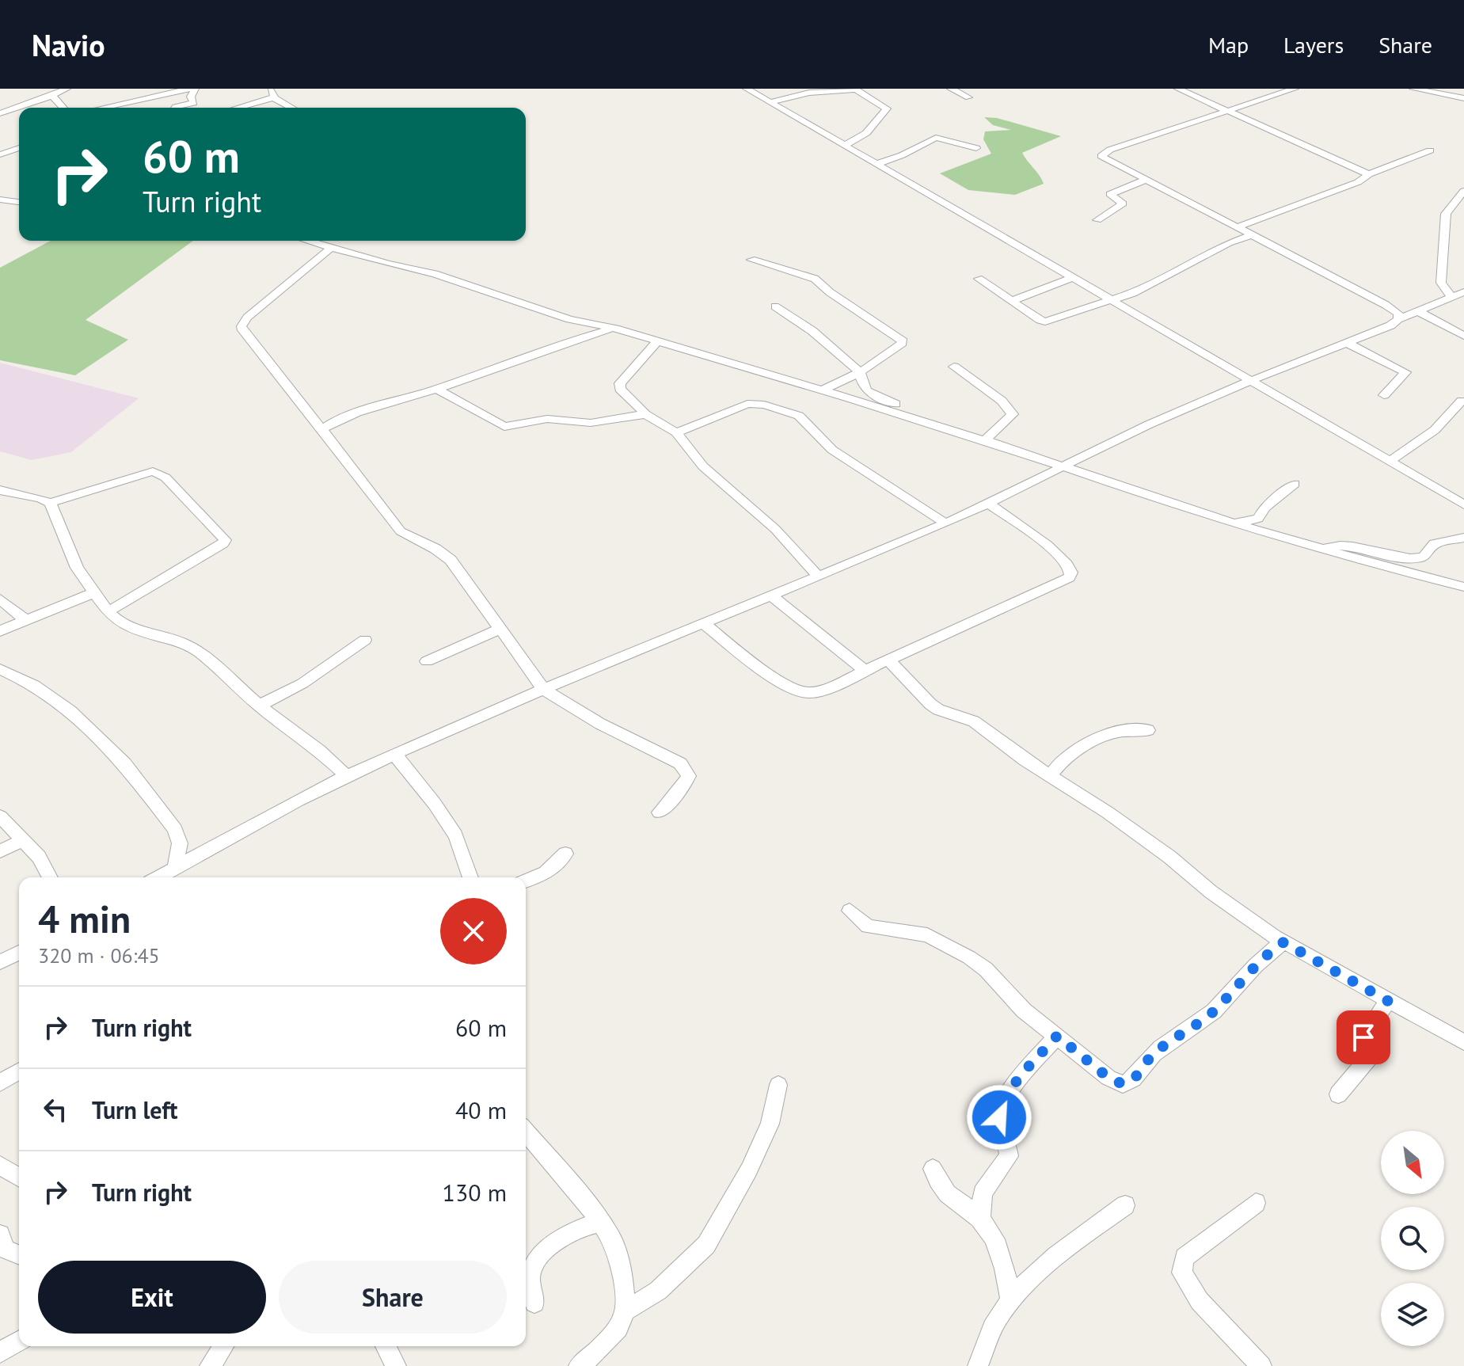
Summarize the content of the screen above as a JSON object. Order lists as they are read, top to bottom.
{
  "north": "bottom right",
  "page": {
    "header": "Navio",
    "nav": ["Map", "Layers", "Share"],
    "turn": ["60 m", "Turn right"],
    "heading": ["4 min", "320 m · 06:45"],
    "list": [
      {
        "name": "Turn right",
        "value": "60 m"
      },
      {
        "name": "Turn left",
        "value": "40 m"
      },
      {
        "name": "Turn right",
        "value": "130 m"
      }
    ],
    "buttons": ["Exit", "Share"]
  }
}
